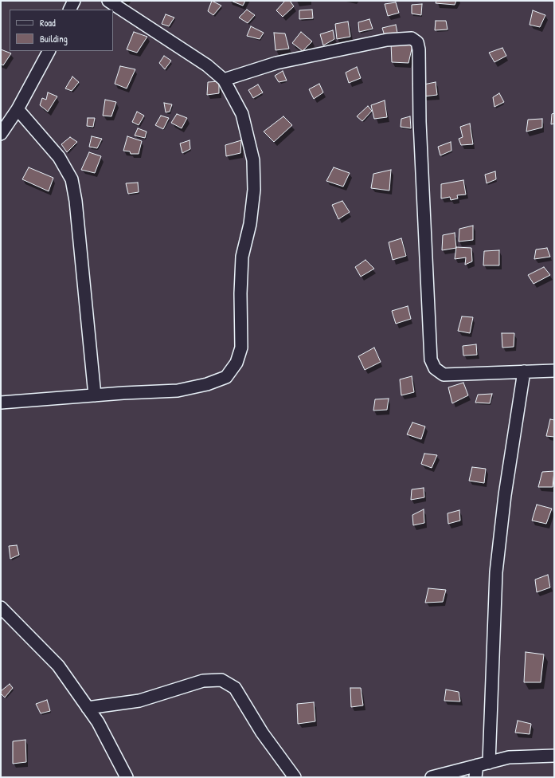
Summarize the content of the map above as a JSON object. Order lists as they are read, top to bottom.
{
  "legend": ["Road", "Building"]
}
